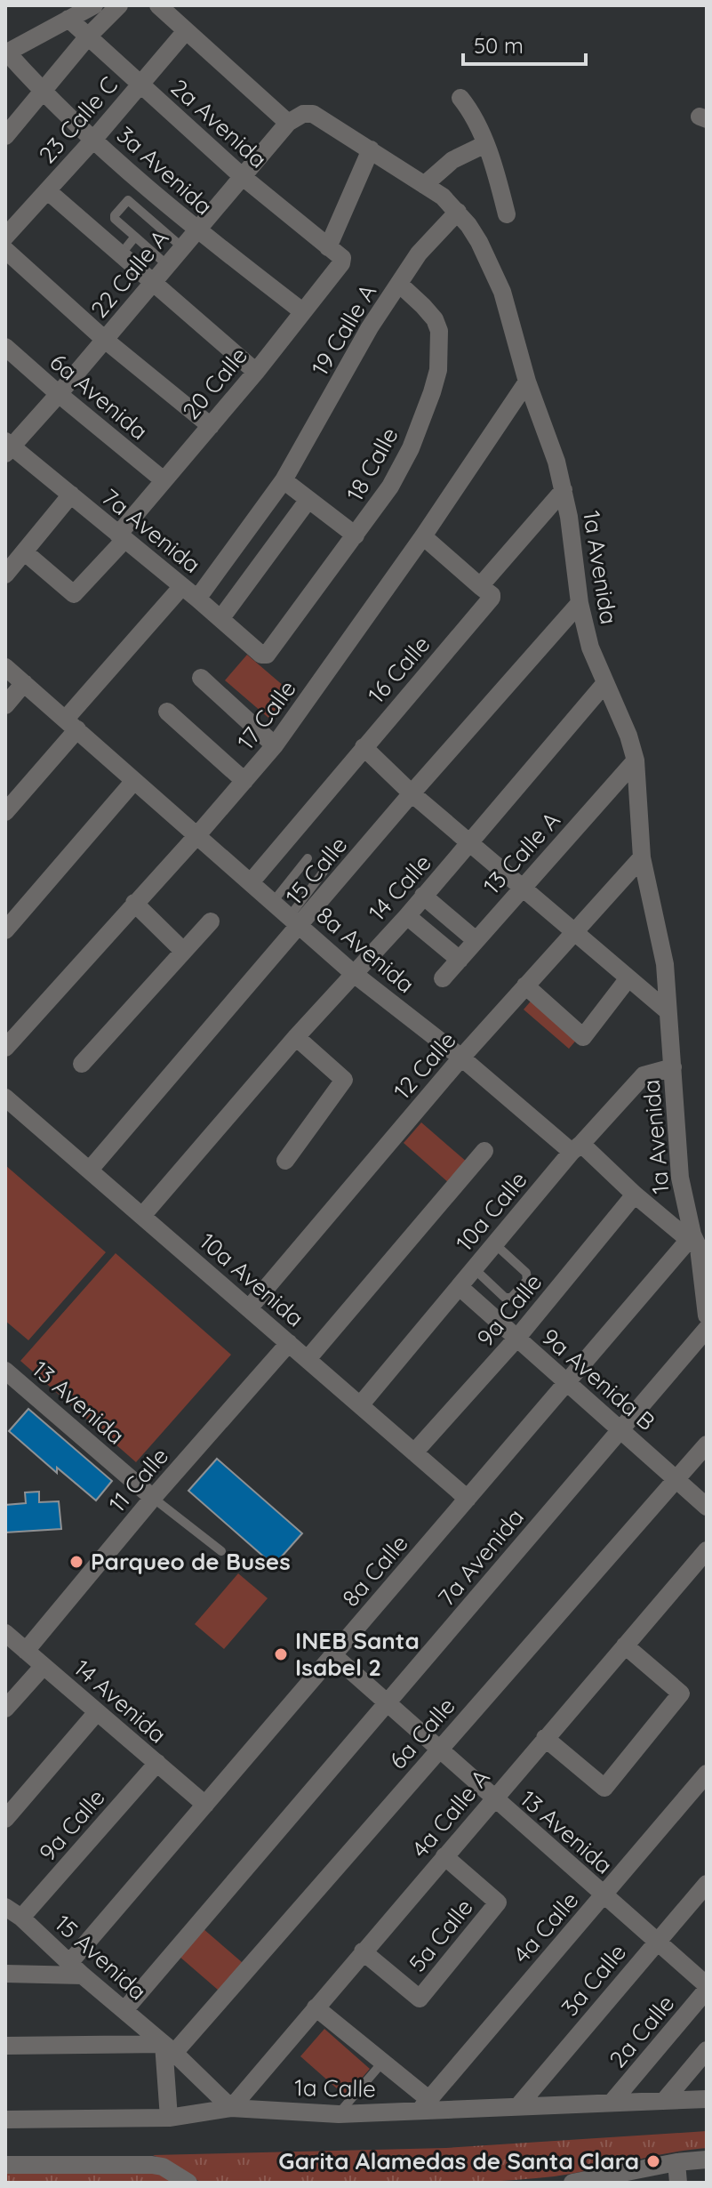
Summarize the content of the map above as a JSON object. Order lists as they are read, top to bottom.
{
  "streets": {
    "street": [
      "23 Calle C",
      "2a Avenida",
      "3a Avenida",
      "22 Calle A",
      "19 Calle A",
      "20 Calle",
      "6a Avenida",
      "18 Calle",
      "7a Avenida",
      "1a Avenida",
      "16 Calle",
      "17 Calle",
      "13 Calle A",
      "15 Calle",
      "14 Calle",
      "8a Avenida",
      "12 Calle",
      "10a Calle",
      "10a Avenida",
      "9a Calle",
      "9a Avenida B",
      "13 Avenida",
      "11 Calle",
      "8a Calle",
      "14 Avenida",
      "6a Calle",
      "4a Calle A",
      "4a Calle",
      "5a Calle",
      "15 Avenida",
      "3a Calle",
      "2a Calle",
      "1a Calle"
    ]
  },
  "crossings": [
    ["23 Calle C", "2a Avenida"],
    ["23 Calle C", "3a Avenida"],
    ["2a Avenida", "22 Calle A"],
    ["2a Avenida", "20 Calle"],
    ["3a Avenida", "22 Calle A"],
    ["3a Avenida", "20 Calle"],
    ["22 Calle A", "6a Avenida"],
    ["22 Calle A", "7a Avenida"],
    ["22 Calle A", "1a Avenida"],
    ["19 Calle A", "18 Calle"],
    ["19 Calle A", "7a Avenida"],
    ["19 Calle A", "1a Avenida"],
    ["20 Calle", "6a Avenida"],
    ["20 Calle", "7a Avenida"],
    ["20 Calle", "1a Avenida"],
    ["18 Calle", "7a Avenida"],
    ["7a Avenida", "9a Avenida B"],
    ["7a Avenida", "13 Avenida"],
    ["7a Avenida", "15 Avenida"],
    ["1a Avenida", "17 Calle"],
    ["1a Avenida", "13 Calle A"],
    ["1a Avenida", "15 Calle"],
    ["1a Avenida", "14 Calle"],
    ["1a Avenida", "8a Avenida"],
    ["1a Avenida", "12 Calle"],
    ["1a Avenida", "10a Calle"],
    ["1a Avenida", "8a Calle"],
    ["16 Calle", "8a Avenida"],
    ["17 Calle", "8a Avenida"],
    ["15 Calle", "8a Avenida"],
    ["15 Calle", "10a Avenida"],
    ["14 Calle", "8a Avenida"],
    ["14 Calle", "10a Avenida"],
    ["8a Avenida", "12 Calle"],
    ["8a Avenida", "10a Calle"],
    ["8a Avenida", "9a Calle"],
    ["8a Avenida", "8a Calle"],
    ["12 Calle", "10a Avenida"],
    ["10a Calle", "10a Avenida"],
    ["10a Calle", "9a Avenida B"],
    ["10a Avenida", "9a Calle"],
    ["10a Avenida", "11 Calle"],
    ["10a Avenida", "8a Calle"],
    ["9a Calle", "9a Avenida B"],
    ["9a Calle", "14 Avenida"],
    ["9a Calle", "15 Avenida"],
    ["9a Avenida B", "8a Calle"],
    ["9a Avenida B", "6a Calle"],
    ["13 Avenida", "11 Calle"],
    ["13 Avenida", "8a Calle"],
    ["13 Avenida", "6a Calle"],
    ["13 Avenida", "4a Calle A"],
    ["13 Avenida", "4a Calle"],
    ["13 Avenida", "3a Calle"],
    ["13 Avenida", "2a Calle"],
    ["11 Calle", "14 Avenida"],
    ["8a Calle", "14 Avenida"],
    ["8a Calle", "15 Avenida"],
    ["6a Calle", "15 Avenida"],
    ["4a Calle A", "5a Calle"],
    ["4a Calle A", "15 Avenida"],
    ["4a Calle A", "1a Calle"],
    ["4a Calle", "1a Calle"],
    ["15 Avenida", "1a Calle"],
    ["3a Calle", "1a Calle"],
    ["2a Calle", "1a Calle"]
  ],
  "places": ["Parqueo de Buses", "INEB Santa Isabel 2", "Garita Alamedas de Santa Clara"],
  "scale_bar": "50 m"
}
